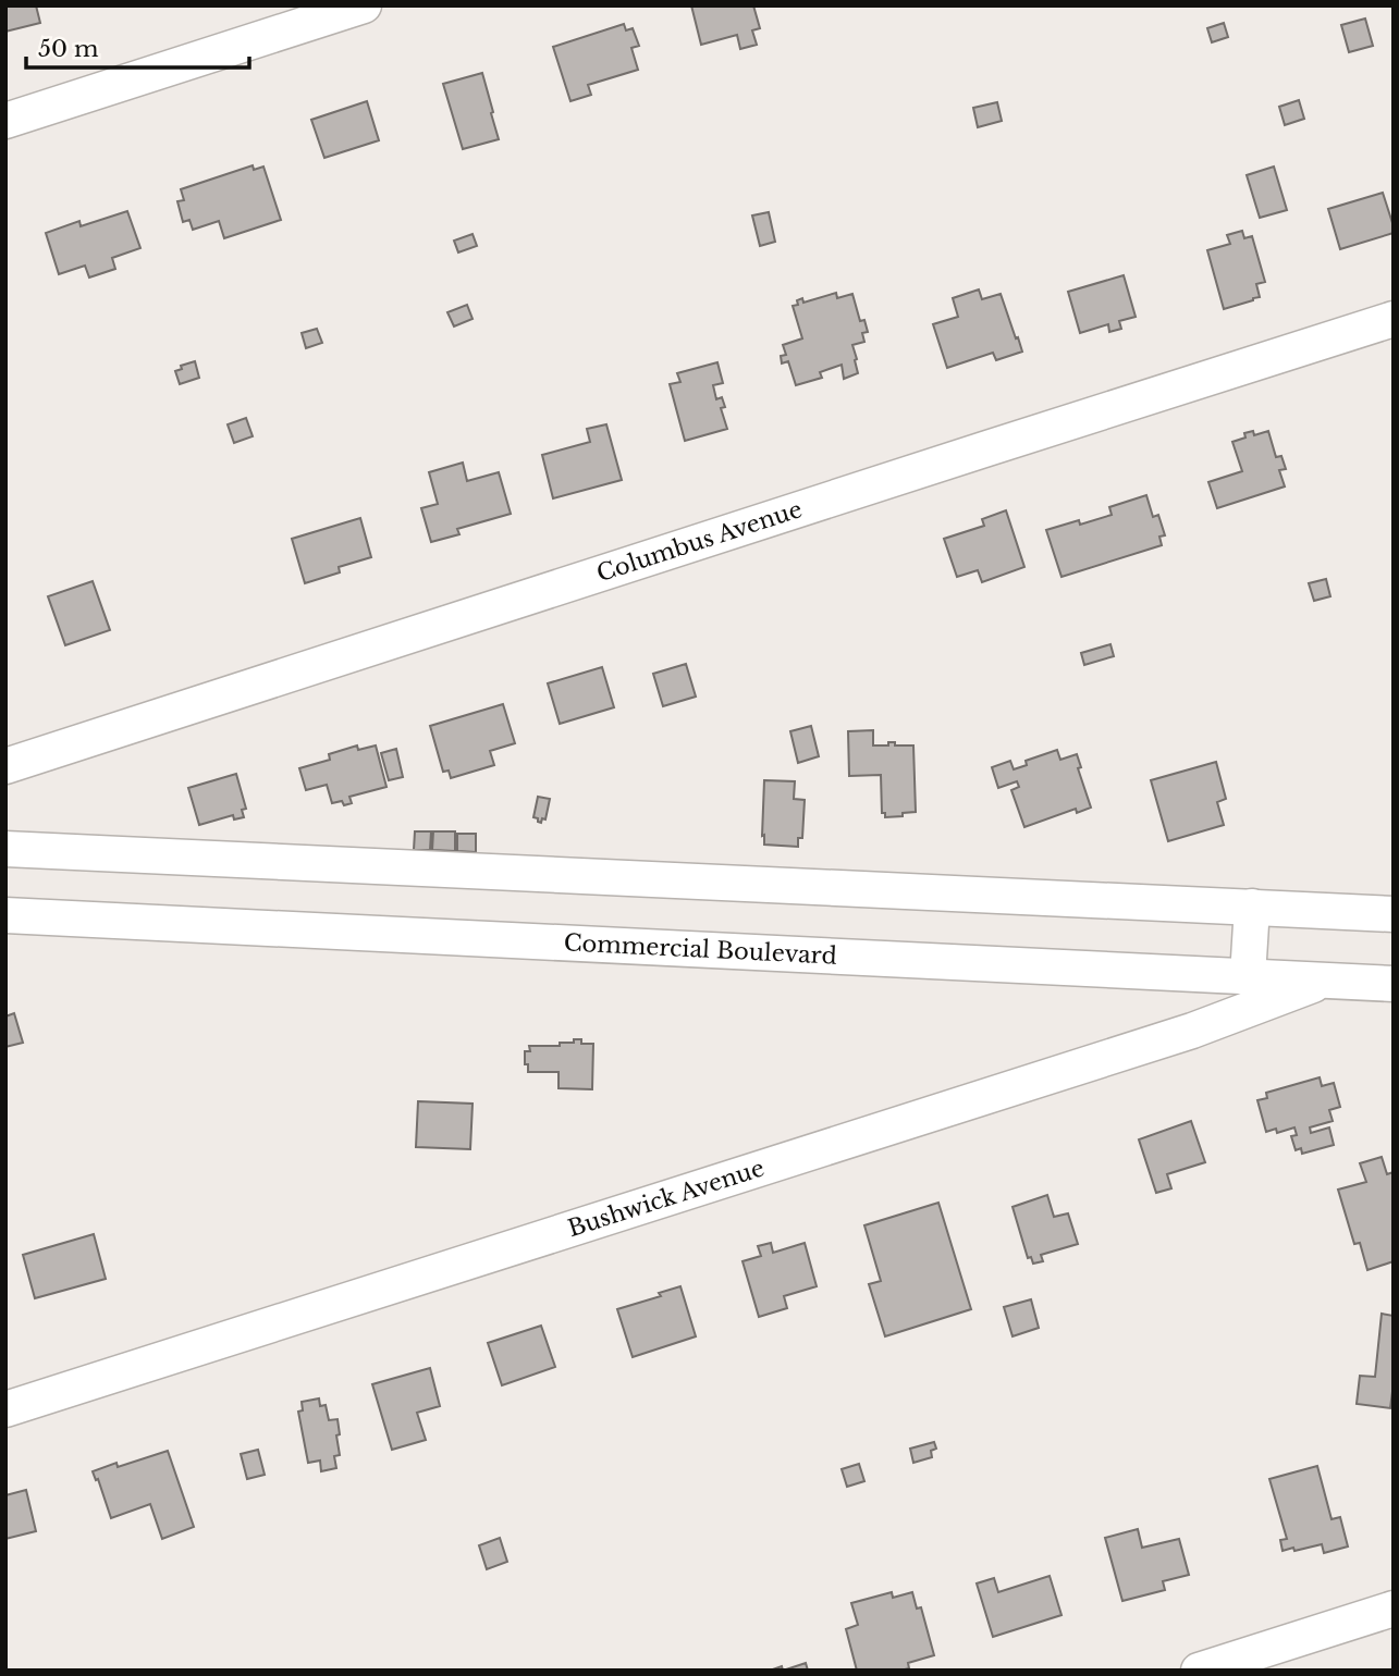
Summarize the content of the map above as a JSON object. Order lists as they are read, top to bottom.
{
  "streets": {
    "street": ["Columbus Avenue", "Commercial Boulevard", "Bushwick Avenue"]
  },
  "crossings": [
    ["Commercial Boulevard", "Bushwick Avenue"]
  ],
  "scale_bar": "50 m"
}
